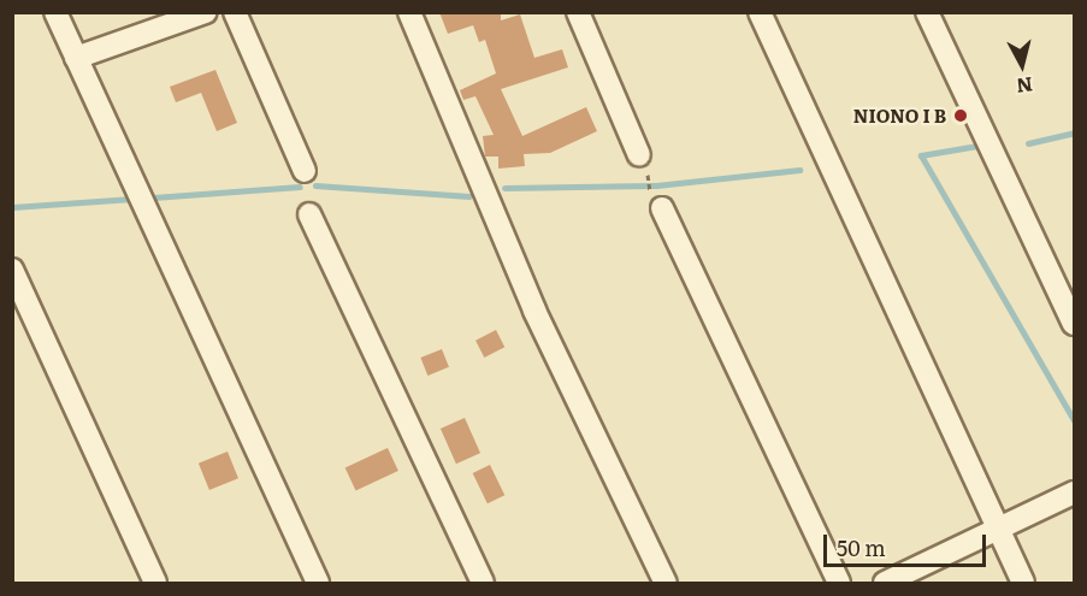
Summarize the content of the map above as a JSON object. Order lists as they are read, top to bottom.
{
  "places": ["NIONO I B"],
  "scale_bar": "50 m",
  "north": "bottom"
}
